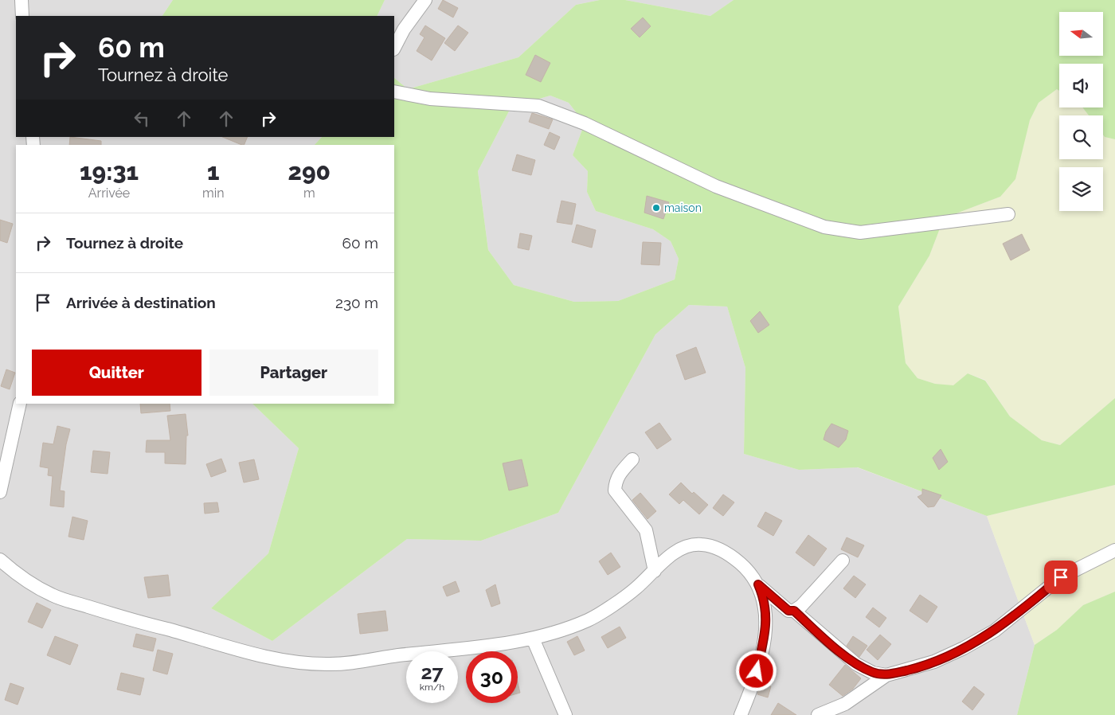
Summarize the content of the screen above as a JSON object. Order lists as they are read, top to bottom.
{
  "places": ["maison"],
  "north": "left",
  "page": {
    "turn": ["60 m", "Tournez à droite"],
    "eta": [
      "19:31",
      "Arrivée",
      "1",
      "min",
      "290",
      "m"
    ],
    "list": [
      {
        "name": "Tournez à droite",
        "value": "60 m"
      },
      {
        "name": "Arrivée à destination",
        "value": "230 m"
      }
    ],
    "buttons": ["Quitter", "Partager"],
    "speed": "27 km/h",
    "limit": "30"
  }
}
